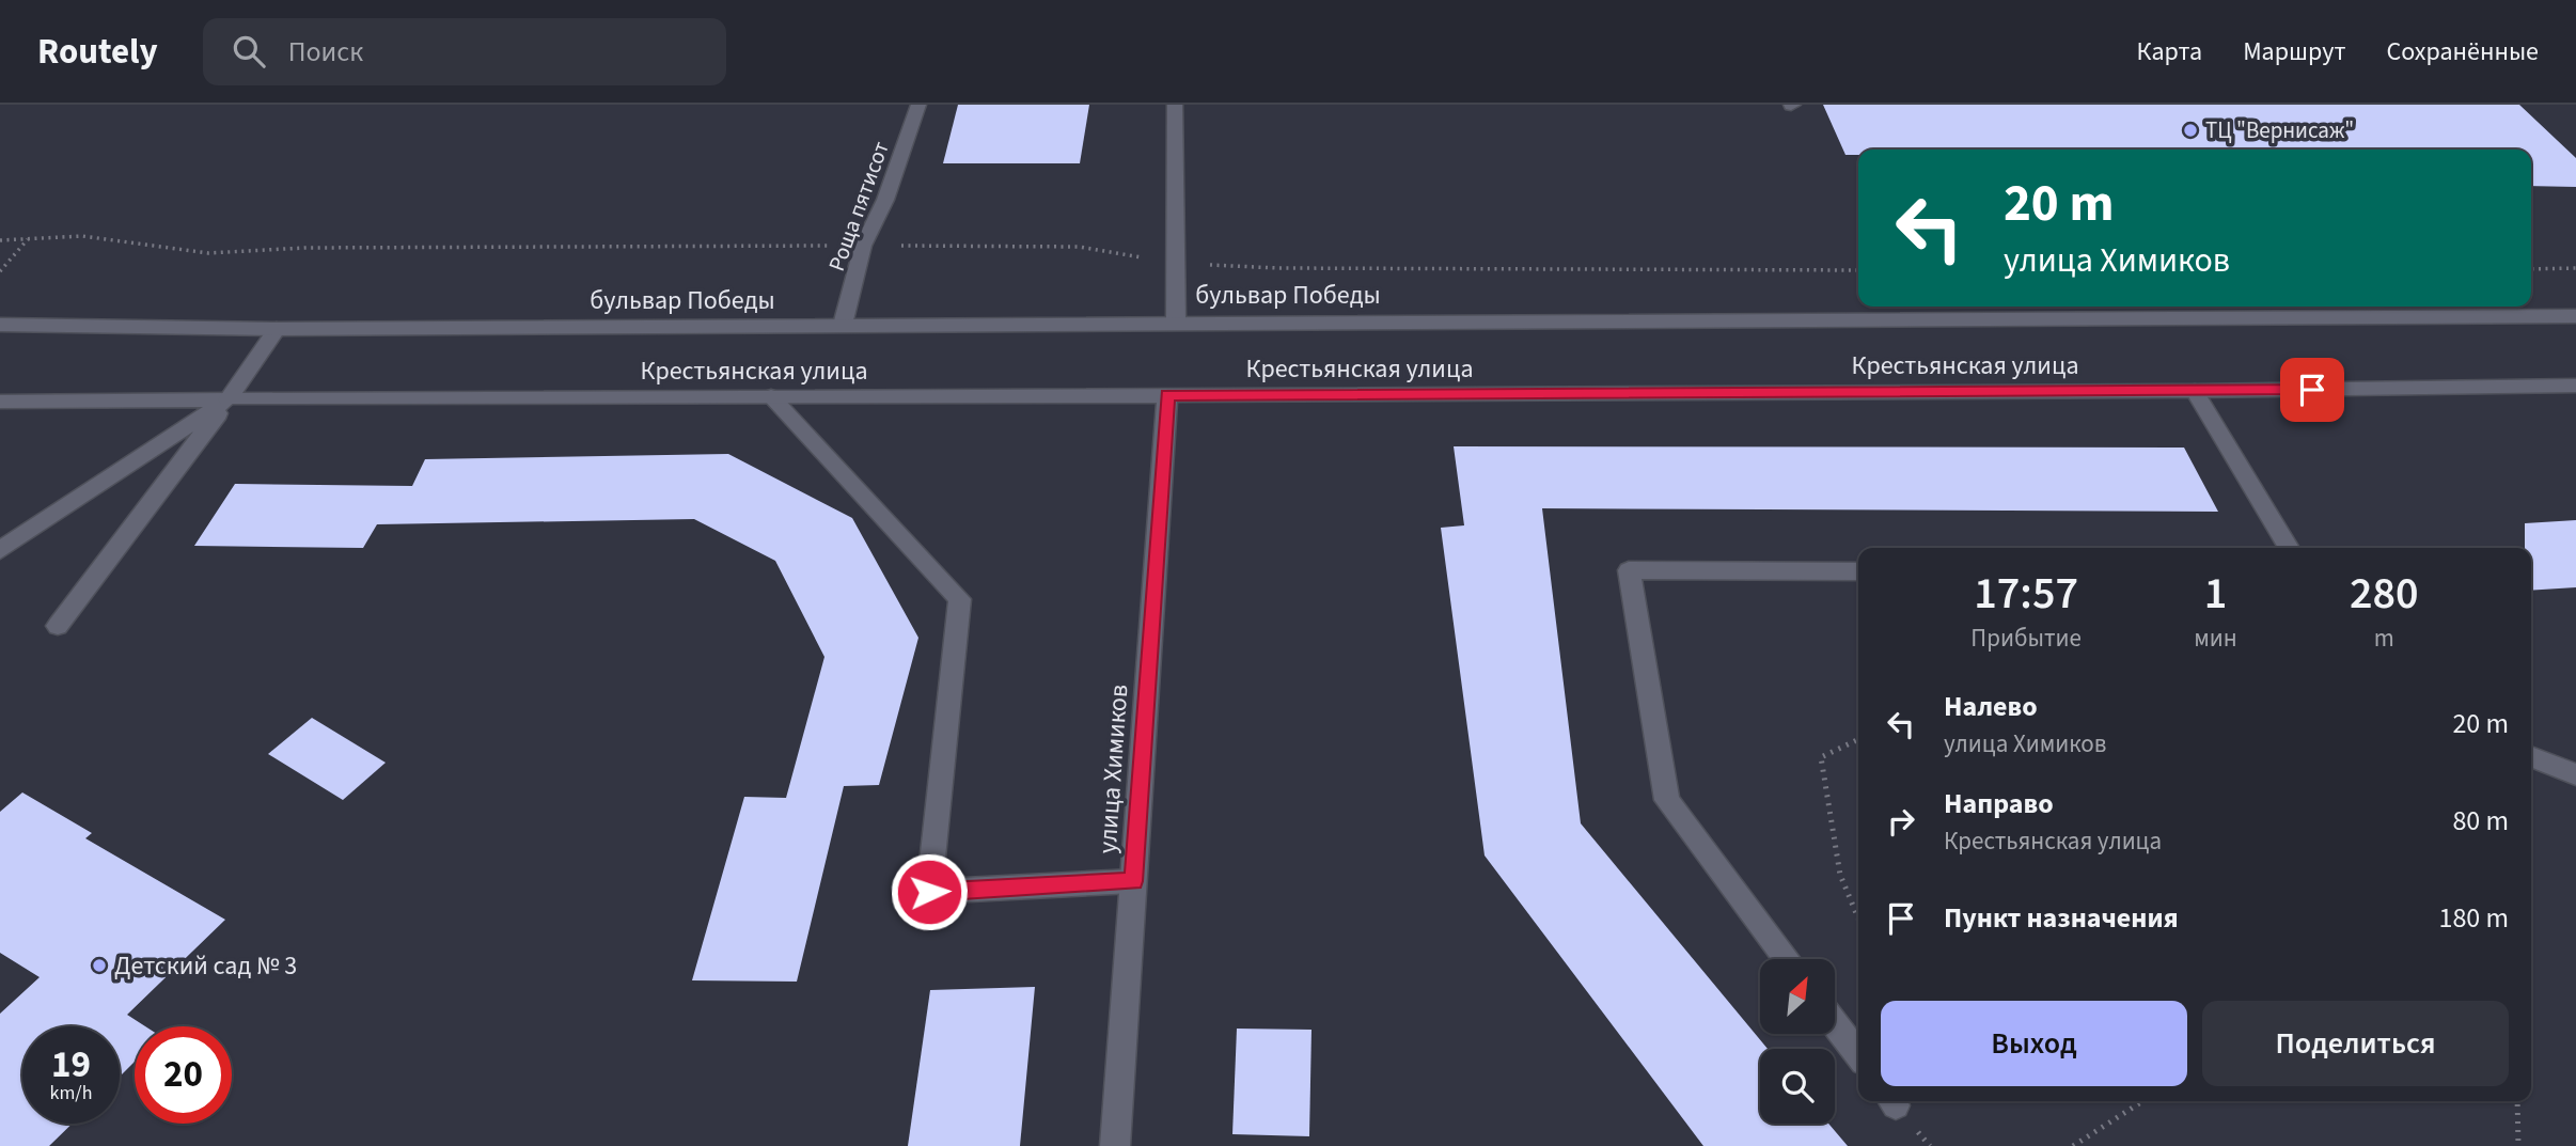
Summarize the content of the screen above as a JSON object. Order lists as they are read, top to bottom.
{
  "streets": {
    "street": [
      "Роща пятисот",
      "бульвар Победы",
      "Крестьянская улица",
      "улица Химиков"
    ]
  },
  "crossings": [
    ["Роща пятисот", "бульвар Победы"],
    ["Крестьянская улица", "улица Химиков"]
  ],
  "places": ["ТЦ \"Вернисаж\"", "Детский сад № 3"],
  "north": "top right",
  "page": {
    "header": "Routely",
    "search": "Поиск",
    "nav": ["Карта", "Маршрут", "Сохранённые"],
    "turn": ["20 m", "улица Химиков"],
    "eta": [
      "17:57",
      "Прибытие",
      "1",
      "мин",
      "280",
      "m"
    ],
    "list": [
      {
        "name": "Налево",
        "note": "улица Химиков",
        "value": "20 m"
      },
      {
        "name": "Направо",
        "note": "Крестьянская улица",
        "value": "80 m"
      },
      {
        "name": "Пункт назначения",
        "value": "180 m"
      }
    ],
    "buttons": ["Выход", "Поделиться"],
    "speed": "19 km/h",
    "limit": "20"
  }
}
